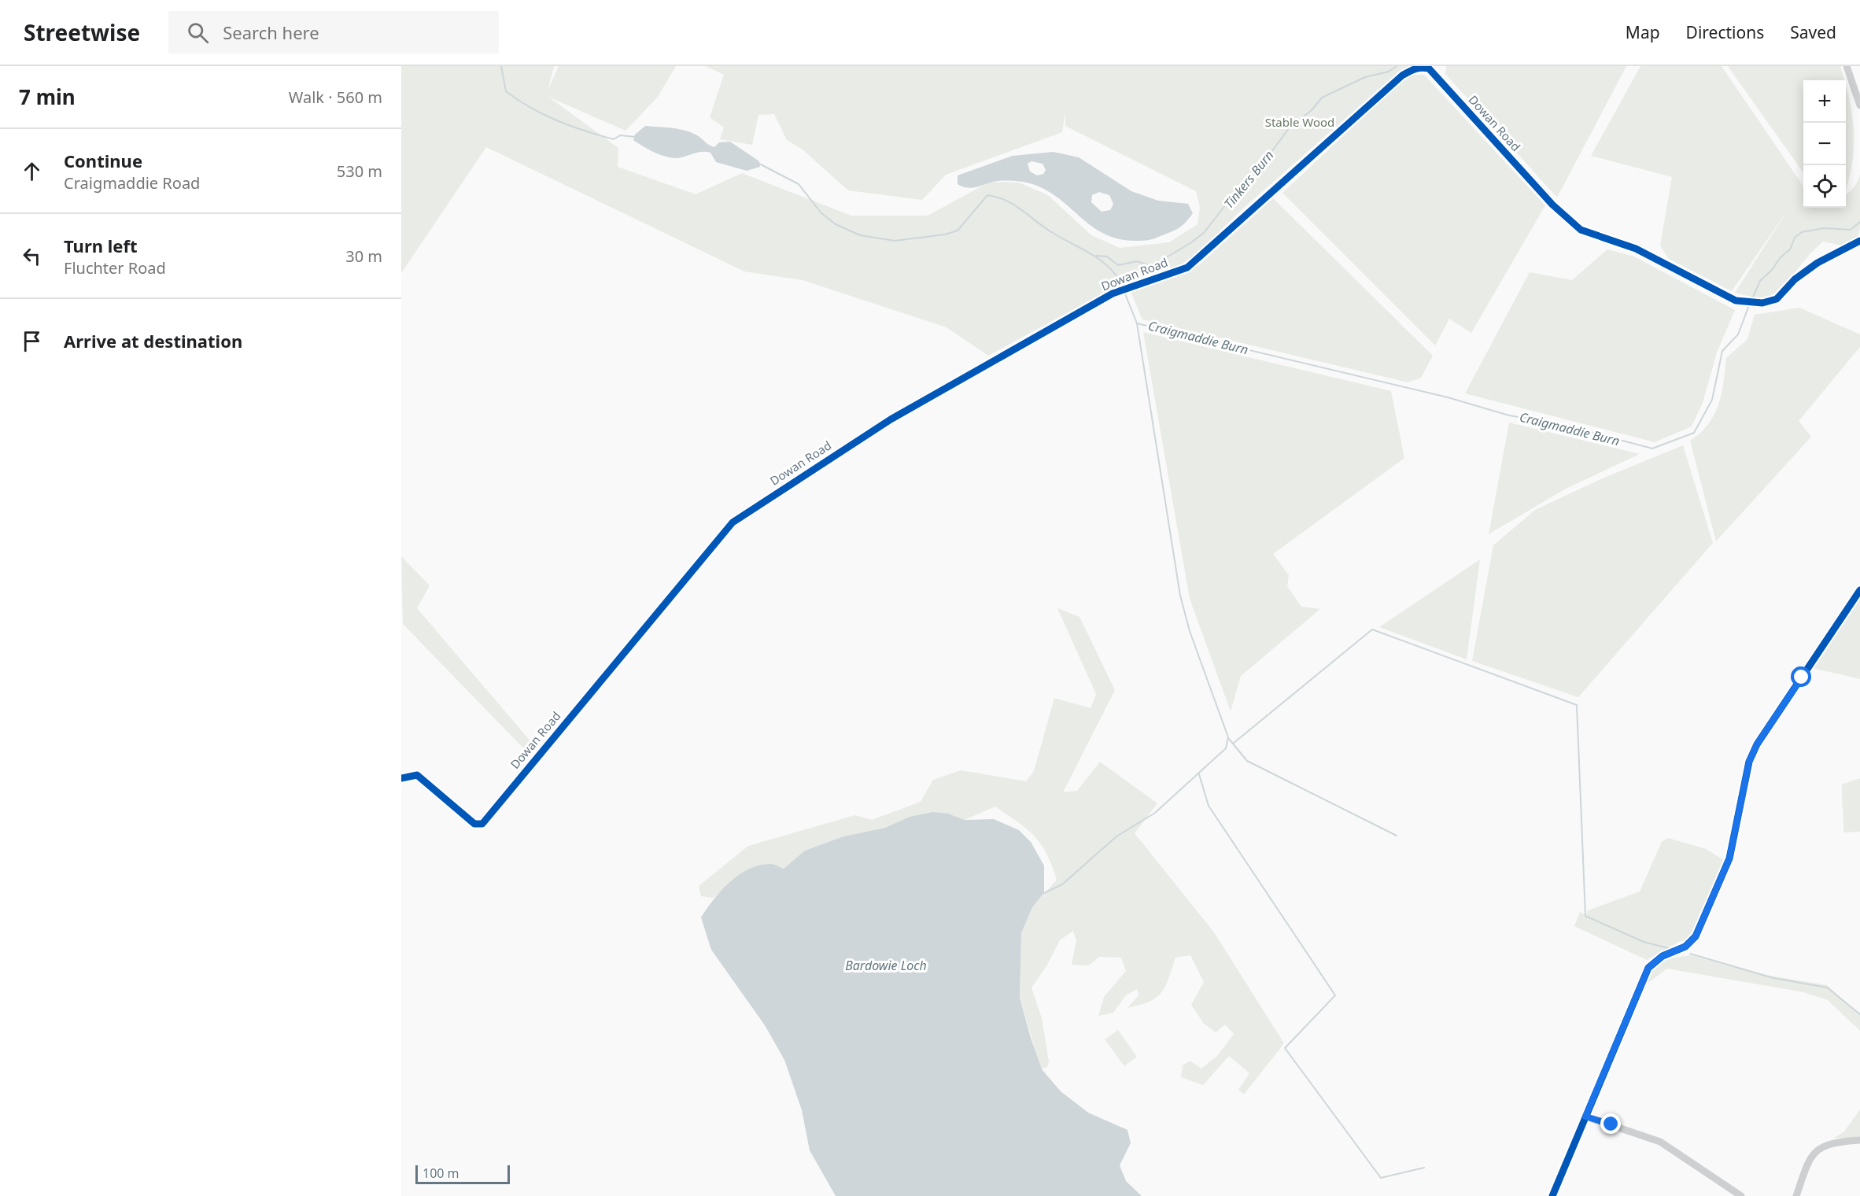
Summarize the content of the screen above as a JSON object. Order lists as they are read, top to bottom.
{
  "streets": {
    "street": ["Dowan Road"]
  },
  "water": ["Tinkers Burn", "Craigmaddie Burn", "Bardowie Loch"],
  "parks": ["Stable Wood"],
  "scale_bar": "100 m",
  "page": {
    "header": "Streetwise",
    "search": "Search here",
    "nav": ["Map", "Directions", "Saved"],
    "heading": ["7 min", "Walk · 560 m"],
    "map_buttons": ["+", "−"],
    "list": [
      ["Continue", "Craigmaddie Road", "530 m"],
      ["Turn left", "Fluchter Road", "30 m"],
      "Arrive at destination"
    ],
    "scale": "100 m"
  }
}
